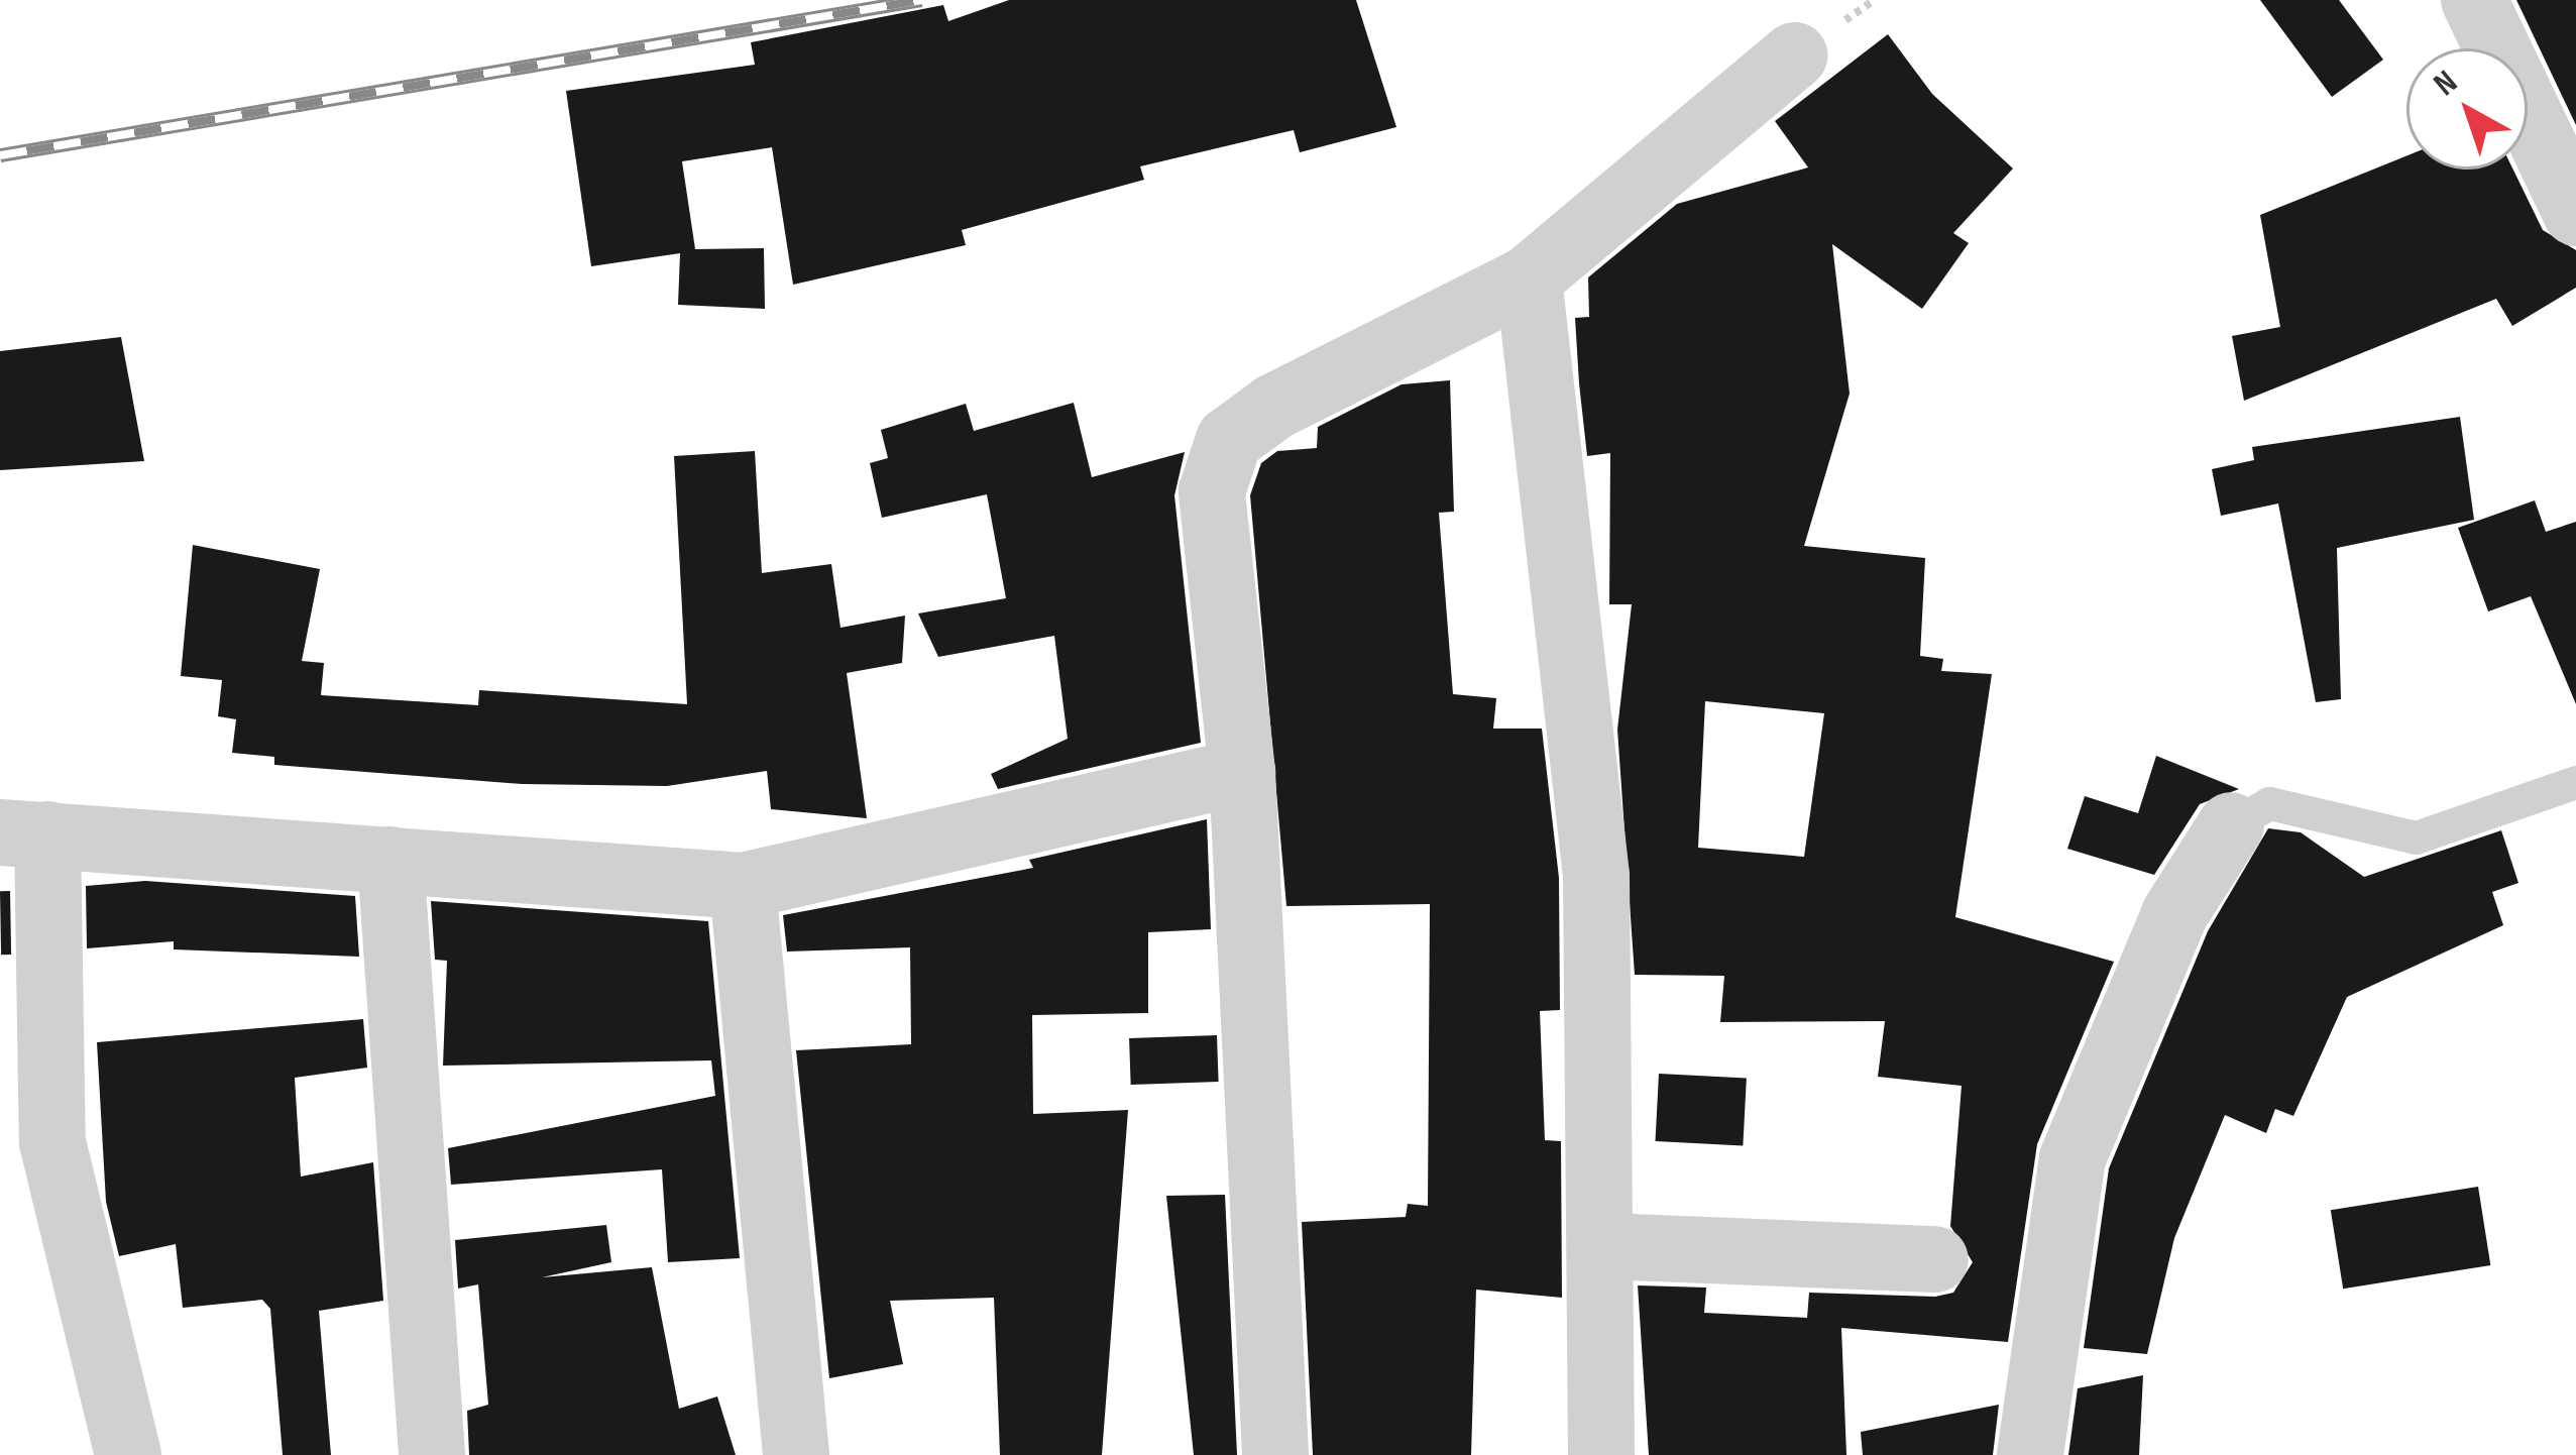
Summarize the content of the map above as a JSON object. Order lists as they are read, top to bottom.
{
  "north": "top left"
}
